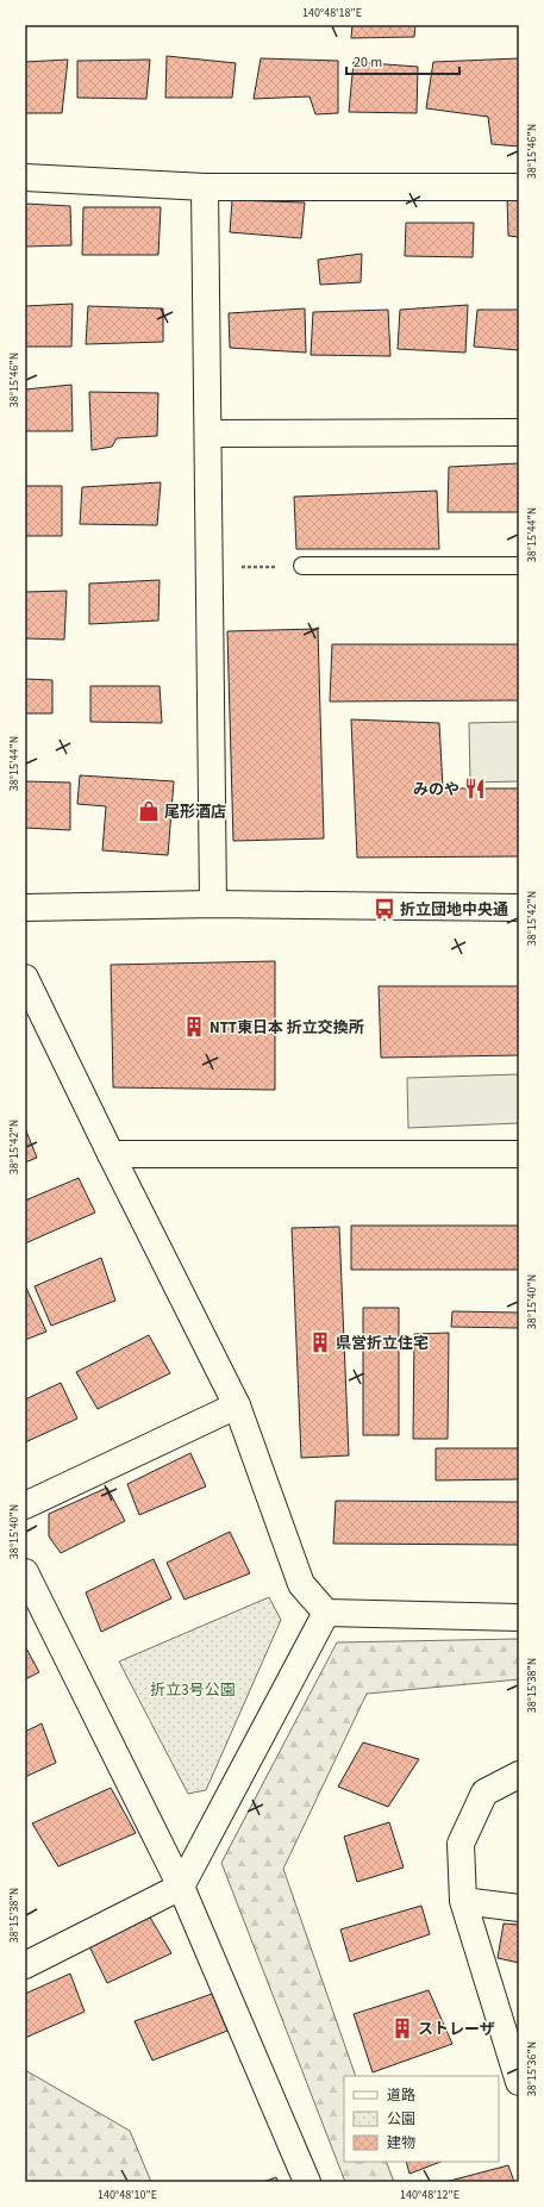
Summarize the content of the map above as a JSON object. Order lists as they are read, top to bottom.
{
  "parks": ["折立3号公園"],
  "places": {
    "restaurant": ["みのや"],
    "shop": ["尾形酒店"],
    "bus stop": ["折立団地中央通"],
    "building": ["NTT東日本 折立交換所", "県営折立住宅", "ストレーザ"]
  },
  "legend": ["道路", "公園", "建物"],
  "scale_bar": "20 m",
  "coordinates": [
    "140°48'18\"E",
    "38°15'46\"N",
    "38°15'44\"N",
    "38°15'42\"N",
    "38°15'40\"N",
    "38°15'38\"N",
    "38°15'36\"N",
    "140°48'10\"E",
    "140°48'12\"E"
  ]
}
